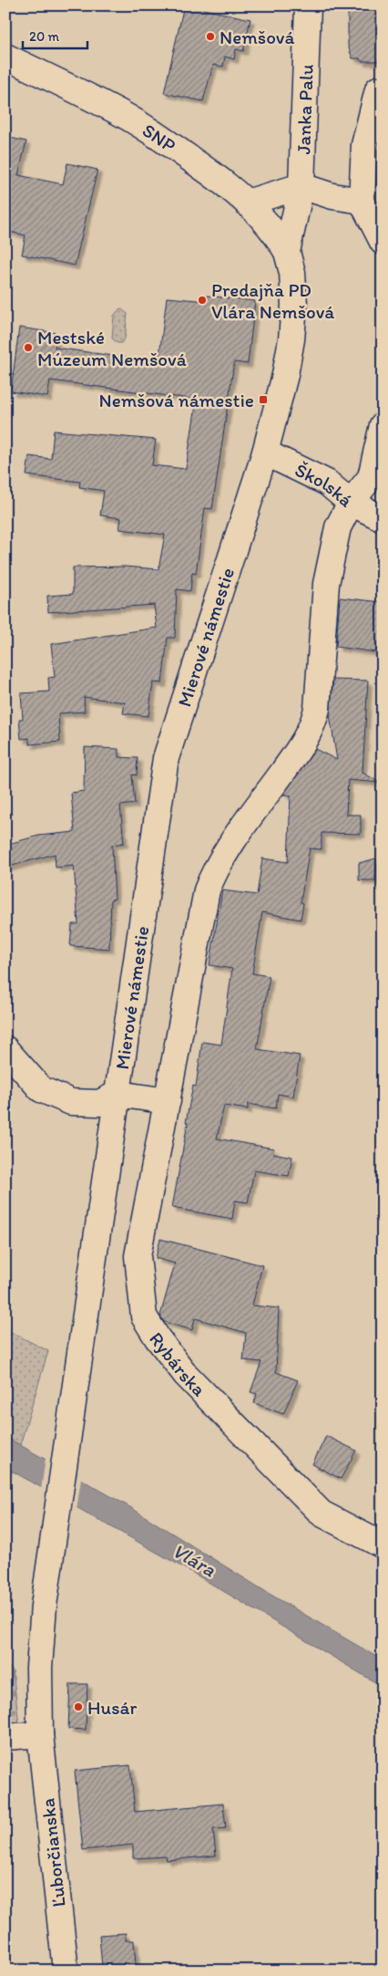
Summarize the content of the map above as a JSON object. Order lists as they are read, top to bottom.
{
  "streets": {
    "street": [
      "Janka Palu",
      "SNP",
      "Školská",
      "Mierové námestie",
      "Rybárska",
      "Ľuborčianska"
    ]
  },
  "crossings": [
    ["Janka Palu", "Mierové námestie"],
    ["SNP", "Mierové námestie"],
    ["Školská", "Mierové námestie"],
    ["Mierové námestie", "Rybárska"],
    ["Mierové námestie", "Ľuborčianska"]
  ],
  "water": ["Vlára"],
  "places": {
    "other": [
      "Nemšová",
      "Predajňa PD Vlára Nemšová",
      "Mestské Múzeum Nemšová",
      "Husár"
    ],
    "transit": ["Nemšová námestie"]
  },
  "scale_bar": "20 m"
}
